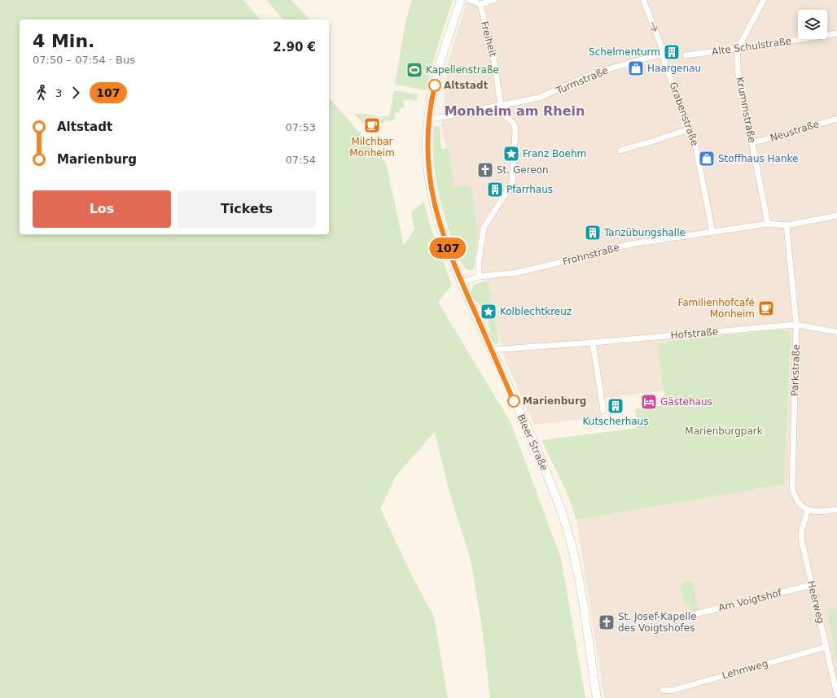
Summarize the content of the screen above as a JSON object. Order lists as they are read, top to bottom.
{
  "streets": {
    "street": [
      "Freiheit",
      "Alte Schulstraße",
      "Turmstraße",
      "Krummstraße",
      "Grabenstraße",
      "Neustraße",
      "Frohnstraße",
      "Hofstraße",
      "Parkstraße",
      "Bleer Straße",
      "Am Voigtshof",
      "Heerweg",
      "Lehmweg"
    ]
  },
  "crossings": [
    ["Freiheit", "Turmstraße"],
    ["Alte Schulstraße", "Krummstraße"],
    ["Turmstraße", "Grabenstraße"],
    ["Turmstraße", "Bleer Straße"],
    ["Krummstraße", "Neustraße"],
    ["Krummstraße", "Frohnstraße"],
    ["Grabenstraße", "Frohnstraße"],
    ["Frohnstraße", "Parkstraße"],
    ["Frohnstraße", "Bleer Straße"],
    ["Hofstraße", "Parkstraße"],
    ["Hofstraße", "Bleer Straße"],
    ["Parkstraße", "Heerweg"],
    ["Am Voigtshof", "Heerweg"],
    ["Heerweg", "Lehmweg"]
  ],
  "districts": ["Monheim am Rhein"],
  "parks": ["Marienburgpark"],
  "places": {
    "building": [
      "Schelmenturm",
      "Pfarrhaus",
      "Tanzübungshalle",
      "Kutscherhaus"
    ],
    "shop": ["Haargenau", "Stoffhaus Hanke"],
    "sports": ["Kapellenstraße"],
    "other": ["Altstadt", "Marienburg"],
    "cafe": ["Milchbar Monheim", "Familienhofcafé Monheim"],
    "place": ["Franz Boehm", "Kolblechtkreuz"],
    "church": ["St. Gereon", "St. Josef-Kapelle des Voigtshofes"],
    "hotel": ["Gästehaus"]
  },
  "lines": ["bus line 107"],
  "page": {
    "on_map": "107",
    "heading": ["4 Min.", "07:50 – 07:54 · Bus", "2.90 €"],
    "legs": ["3", "107"],
    "list": [
      {
        "name": "Altstadt",
        "value": "07:53"
      },
      {
        "name": "Marienburg",
        "value": "07:54"
      }
    ],
    "buttons": ["Los", "Tickets"]
  }
}
